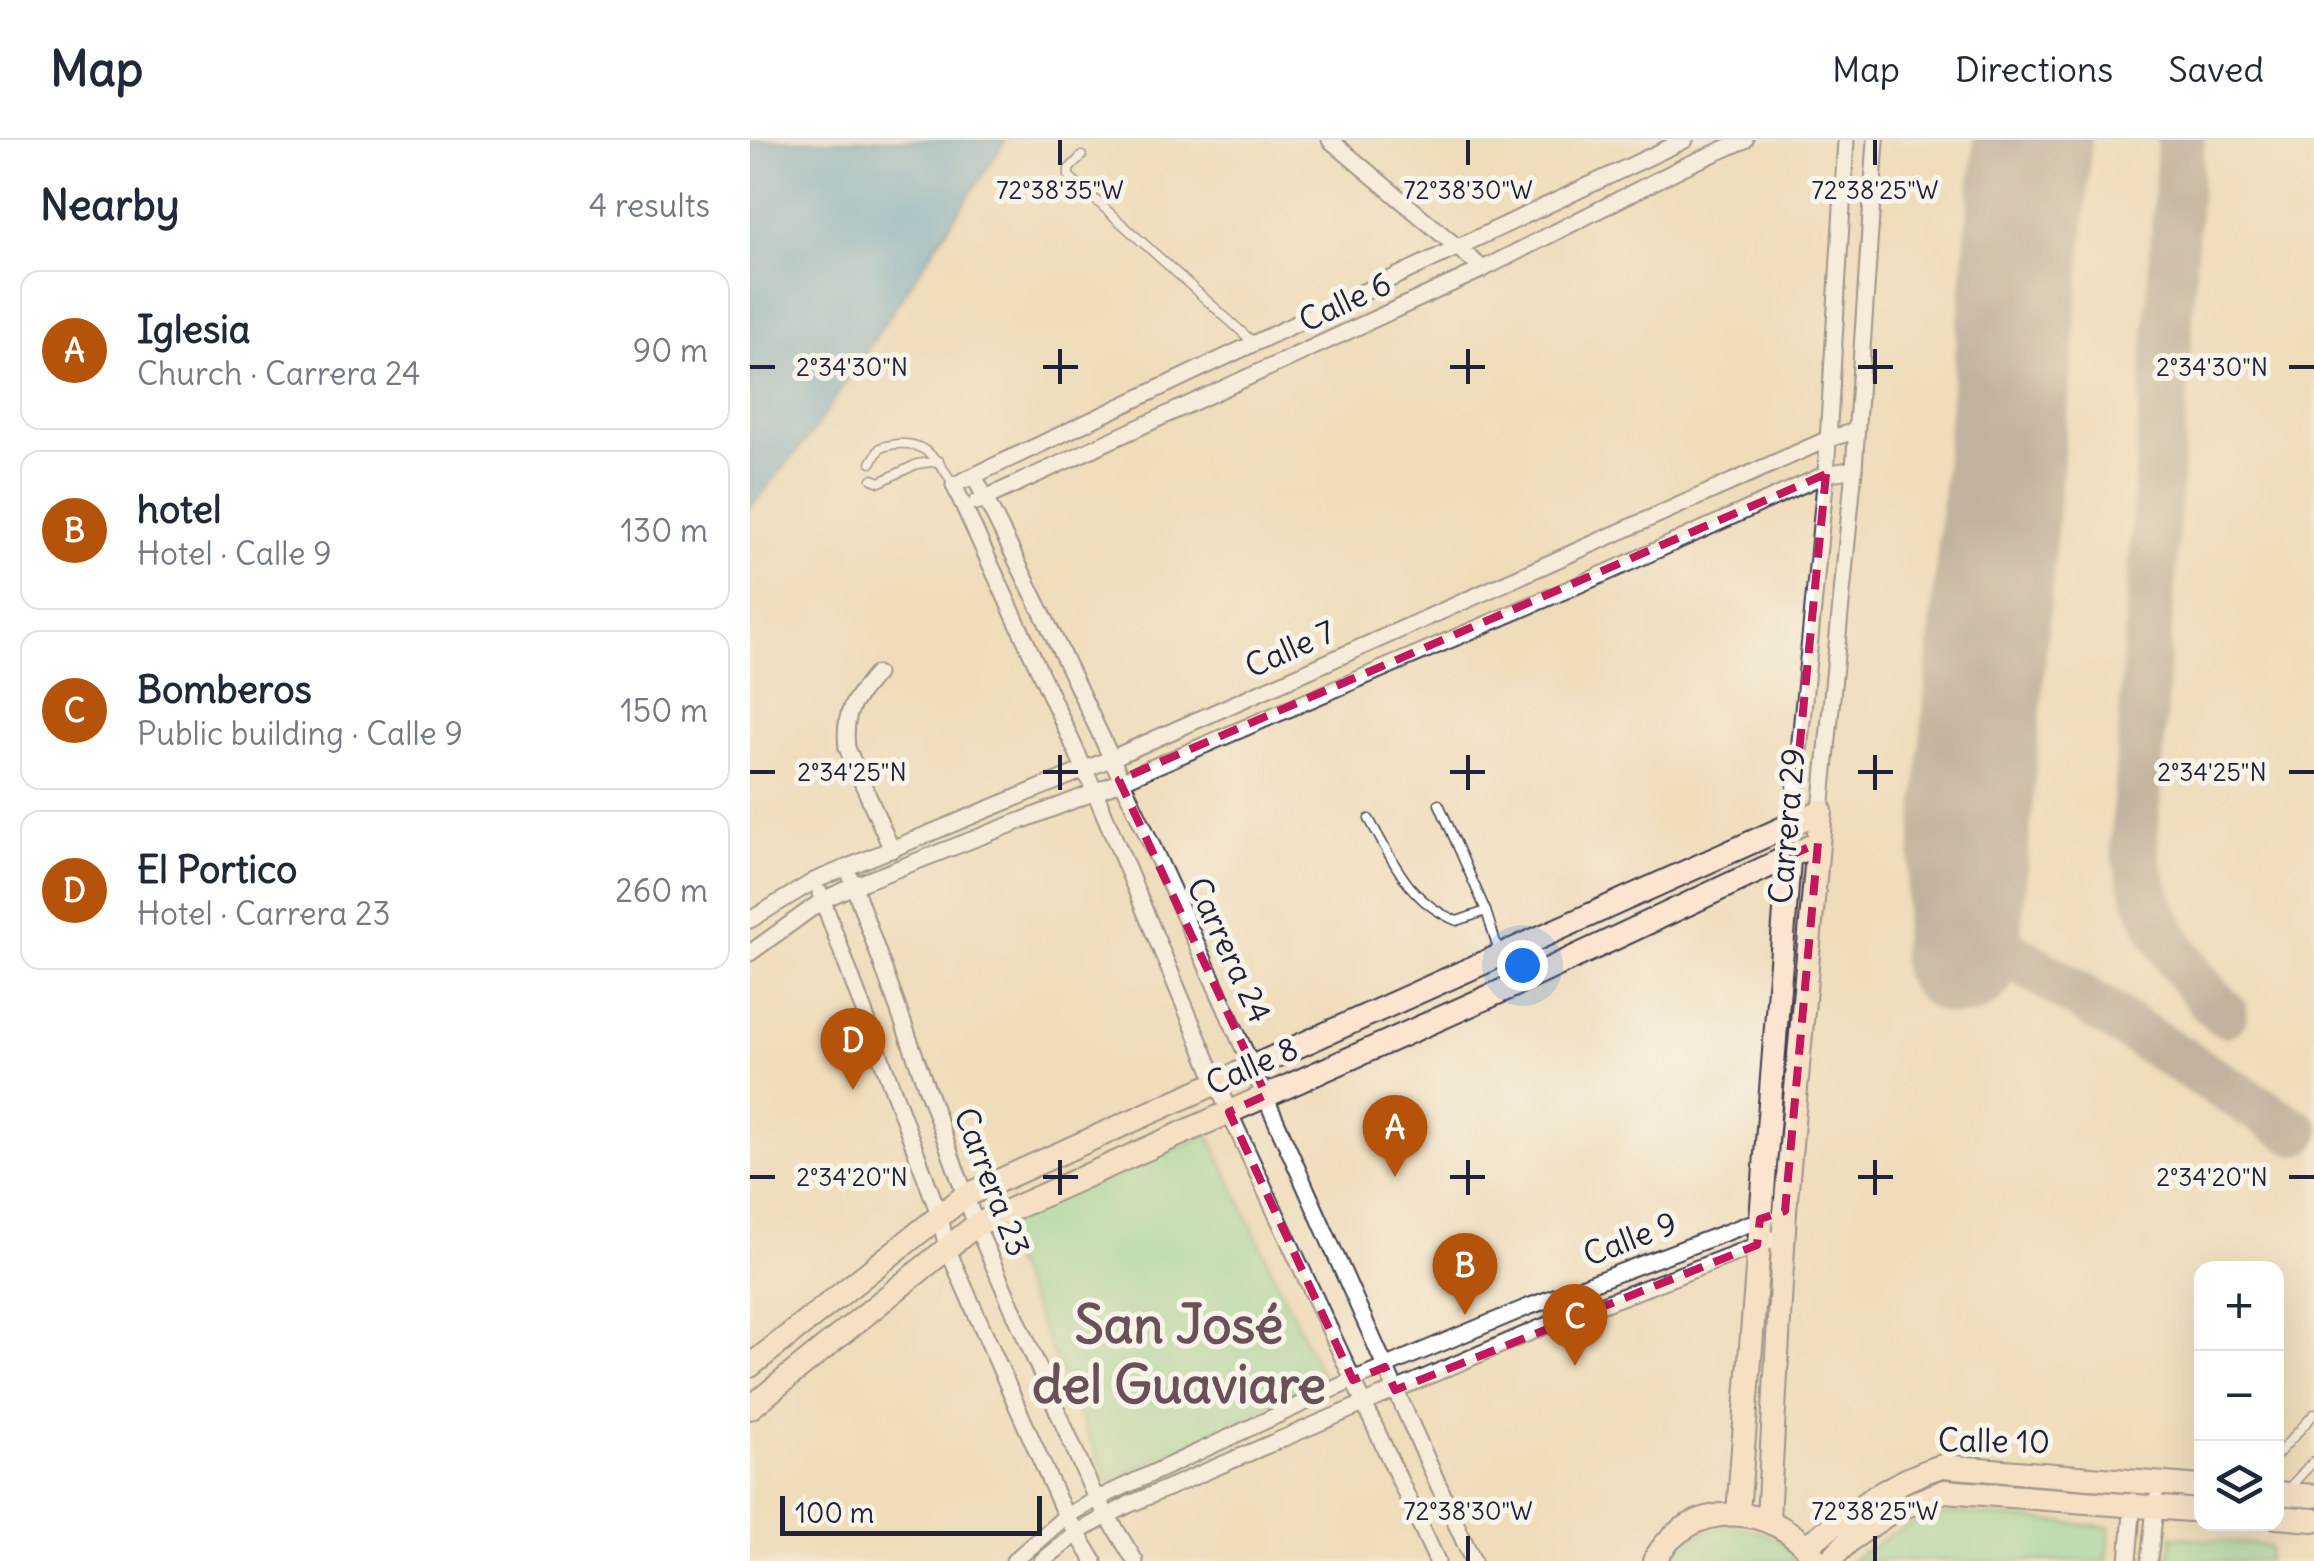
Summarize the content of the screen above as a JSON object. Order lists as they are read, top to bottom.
{
  "streets": {
    "main road": ["Carrera 29", "Calle 8", "Calle 10"],
    "street": [
      "Calle 6",
      "Calle 7",
      "Carrera 24",
      "Carrera 23",
      "Calle 9"
    ]
  },
  "crossings": [
    ["Calle 6", "Carrera 24"],
    ["Calle 7", "Carrera 29"],
    ["Calle 7", "Carrera 24"],
    ["Calle 7", "Carrera 23"],
    ["Carrera 29", "Calle 8"],
    ["Carrera 29", "Calle 9"],
    ["Carrera 24", "Calle 8"],
    ["Carrera 24", "Calle 9"],
    ["Calle 8", "Carrera 23"],
    ["Carrera 23", "Calle 9"]
  ],
  "districts": ["San José del Guaviare"],
  "scale_bar": "100 m",
  "page": {
    "header": "Map",
    "nav": ["Map", "Directions", "Saved"],
    "heading": ["Nearby", "4 results"],
    "list": [
      {
        "mark": "A",
        "name": "Iglesia",
        "note": "Church · Carrera 24",
        "value": "90 m"
      },
      {
        "mark": "B",
        "name": "hotel",
        "note": "Hotel · Calle 9",
        "value": "130 m"
      },
      {
        "mark": "C",
        "name": "Bomberos",
        "note": "Public building · Calle 9",
        "value": "150 m"
      },
      {
        "mark": "D",
        "name": "El Portico",
        "note": "Hotel · Carrera 23",
        "value": "260 m"
      }
    ],
    "pins": [
      "D",
      "A",
      "B",
      "C"
    ],
    "map_buttons": ["+", "−"],
    "scale": "100 m"
  },
  "coordinates": [
    "72°38'35\"W",
    "72°38'30\"W",
    "72°38'25\"W",
    "2°34'30\"N",
    "2°34'25\"N",
    "2°34'20\"N"
  ]
}
